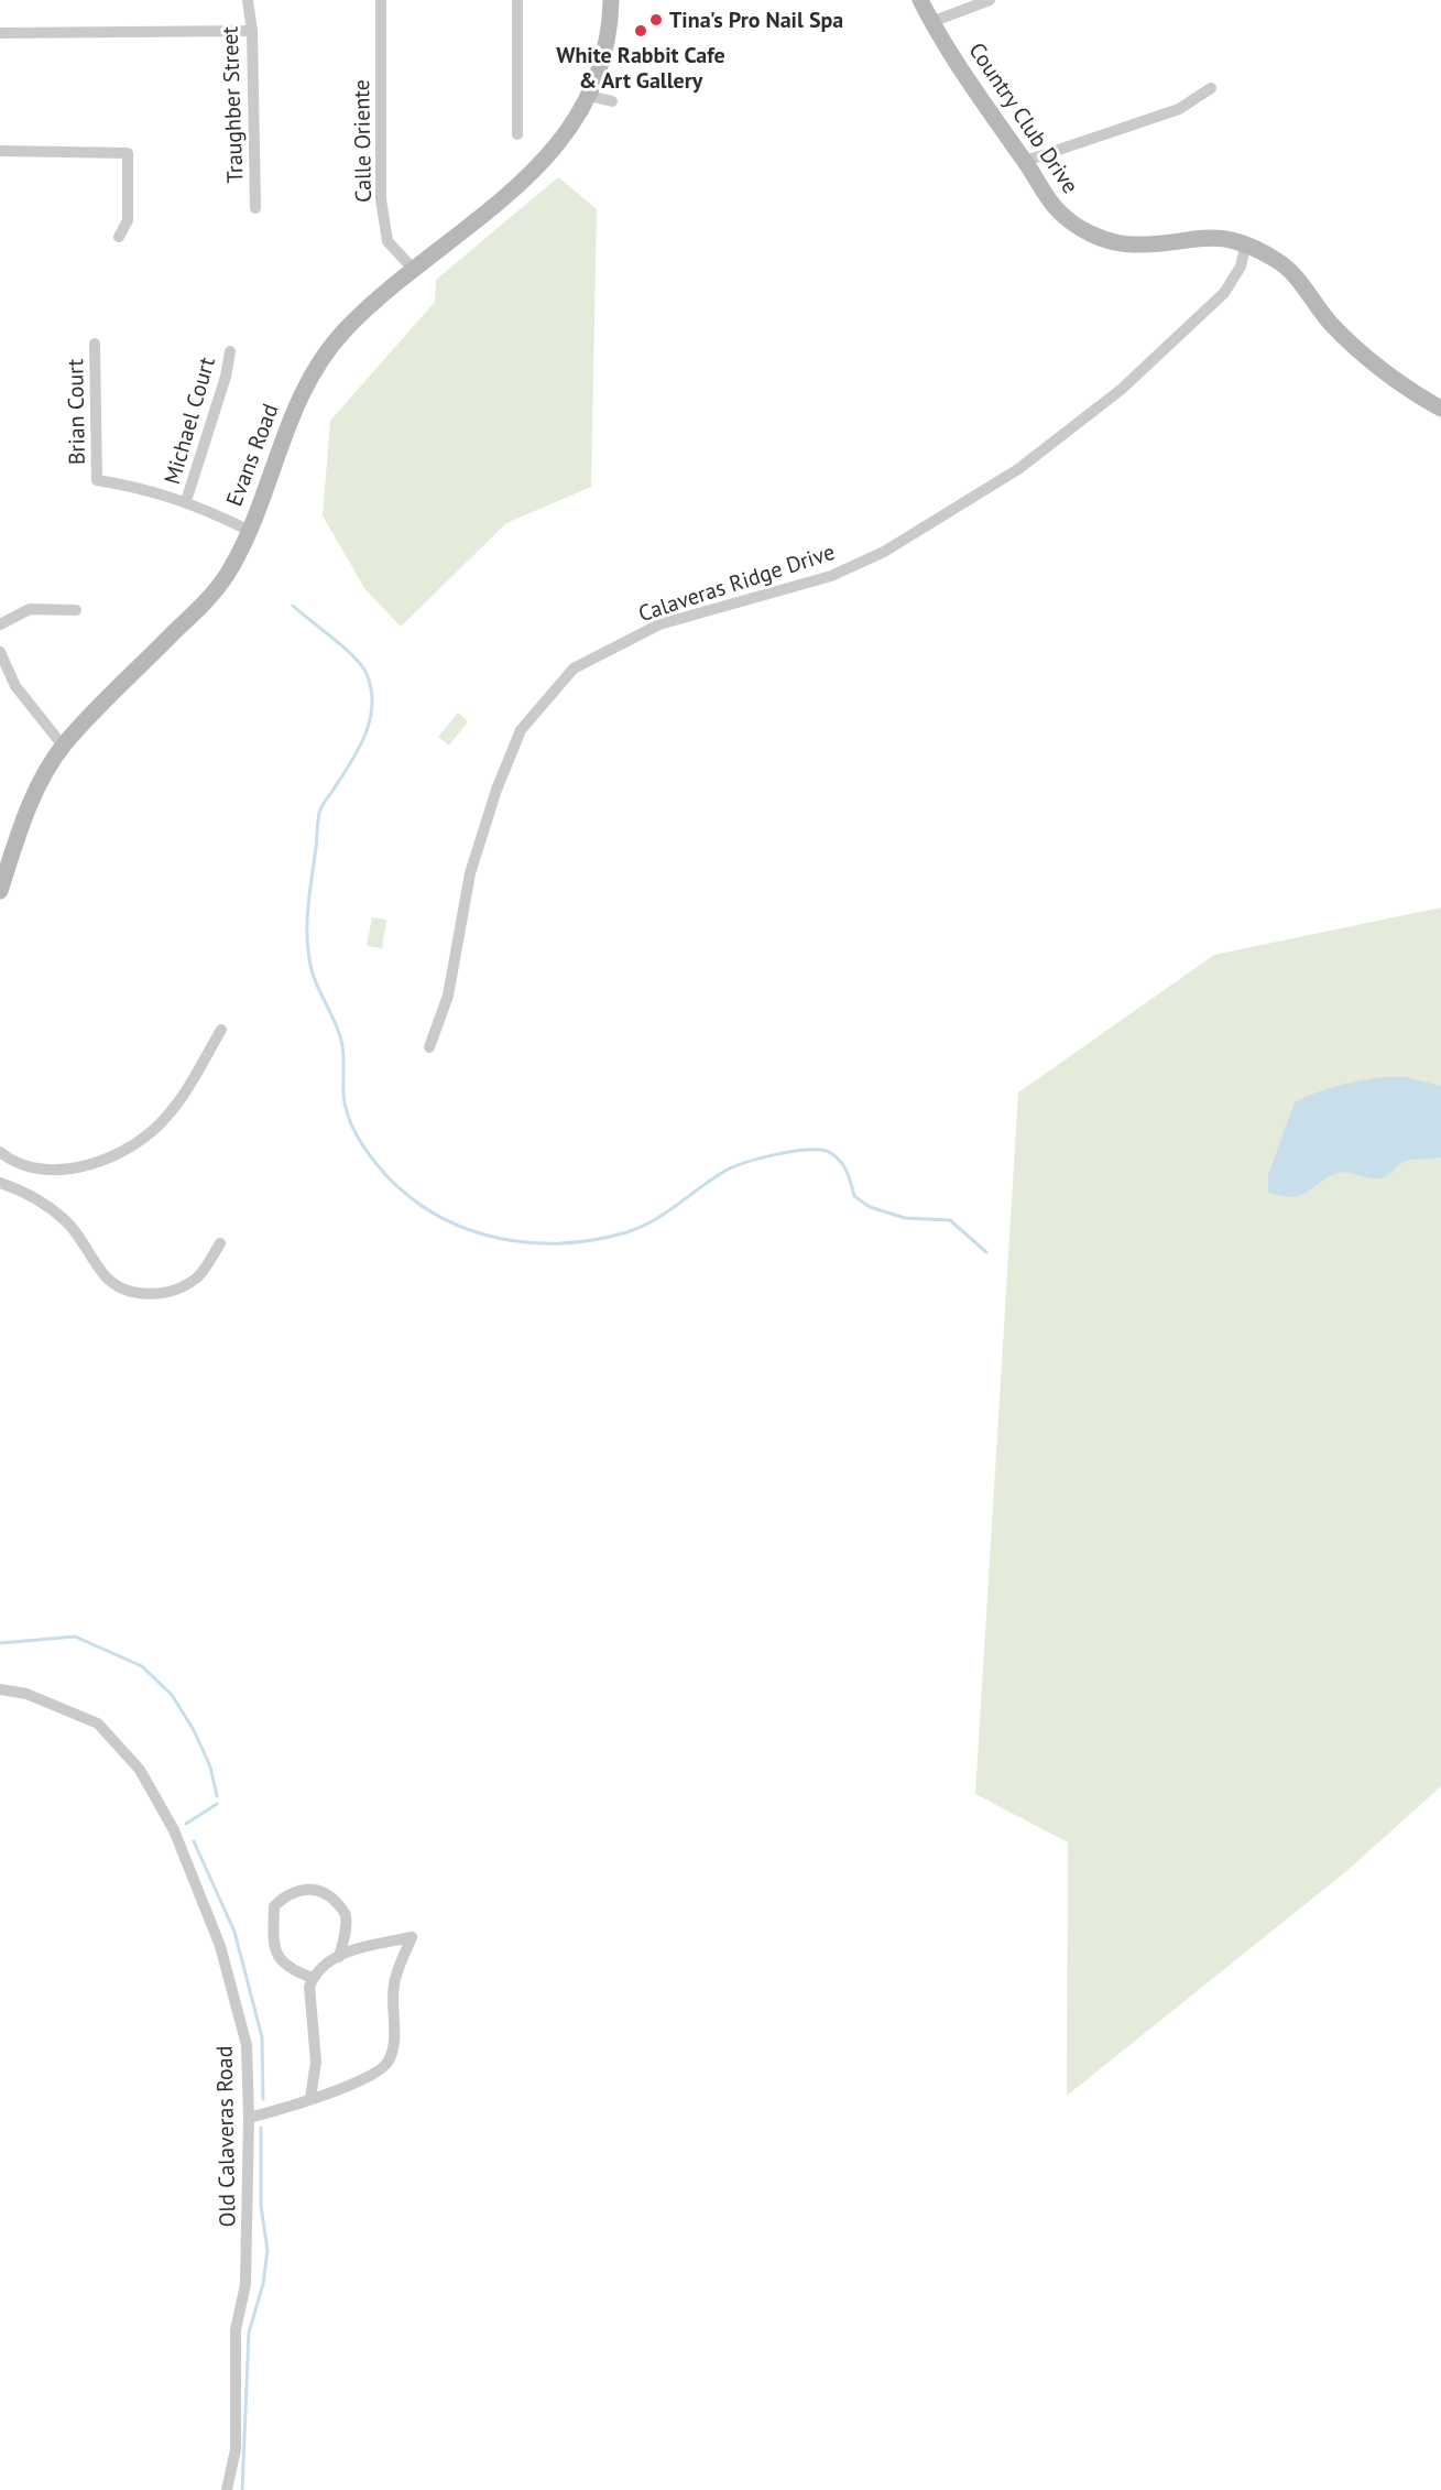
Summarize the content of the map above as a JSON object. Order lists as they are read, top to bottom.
{
  "streets": {
    "street": [
      "Traughber Street",
      "Country Club Drive",
      "Calle Oriente",
      "Brian Court",
      "Michael Court",
      "Evans Road",
      "Calaveras Ridge Drive",
      "Old Calaveras Road"
    ]
  },
  "crossings": [
    ["Country Club Drive", "Calaveras Ridge Drive"],
    ["Calle Oriente", "Evans Road"],
    ["Brian Court", "Michael Court"]
  ],
  "places": ["Tina's Pro Nail Spa", "White Rabbit Cafe & Art Gallery"]
}
